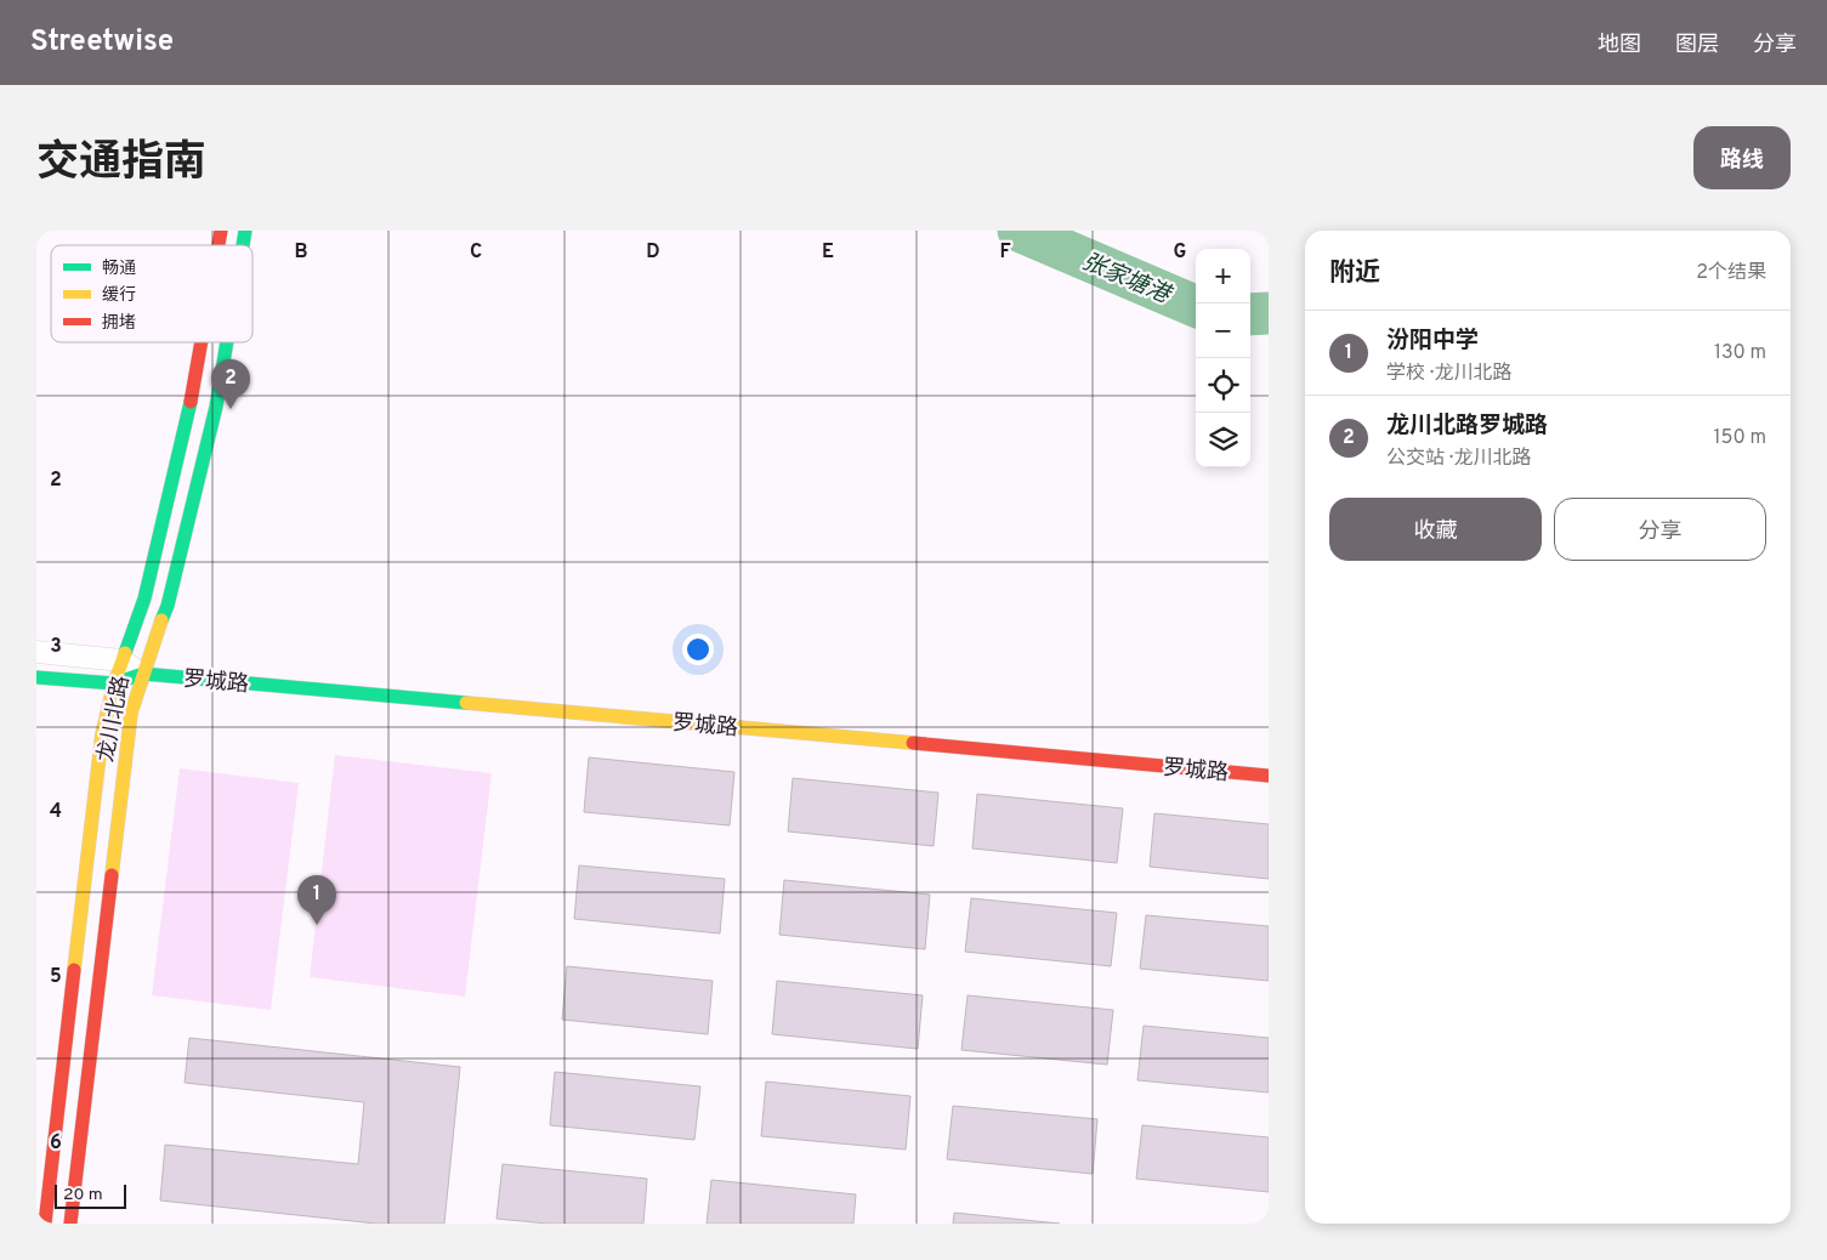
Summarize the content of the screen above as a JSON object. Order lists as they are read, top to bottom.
{
  "streets": {
    "street": ["罗城路", "龙川北路"]
  },
  "crossings": [
    ["罗城路", "龙川北路"]
  ],
  "water": ["张家塘港"],
  "legend": ["畅通", "缓行", "拥堵"],
  "scale_bar": "20 m",
  "page": {
    "header": "Streetwise",
    "nav": ["地图", "图层", "分享"],
    "title": "交通指南",
    "buttons": [
      "路线",
      ["收藏", "分享"]
    ],
    "heading": ["附近", "2个结果"],
    "map_buttons": ["+", "−"],
    "list": [
      {
        "mark": "1",
        "name": "汾阳中学",
        "note": "学校 · 龙川北路",
        "value": "130 m"
      },
      {
        "mark": "2",
        "name": "龙川北路罗城路",
        "note": "公交站 · 龙川北路",
        "value": "150 m"
      }
    ],
    "pins": ["2", "1"],
    "scale": "20 m"
  },
  "grid": {
    "columns": [
      "B",
      "C",
      "D",
      "E",
      "F",
      "G"
    ],
    "rows": [
      "2",
      "3",
      "4",
      "5",
      "6"
    ]
  }
}
